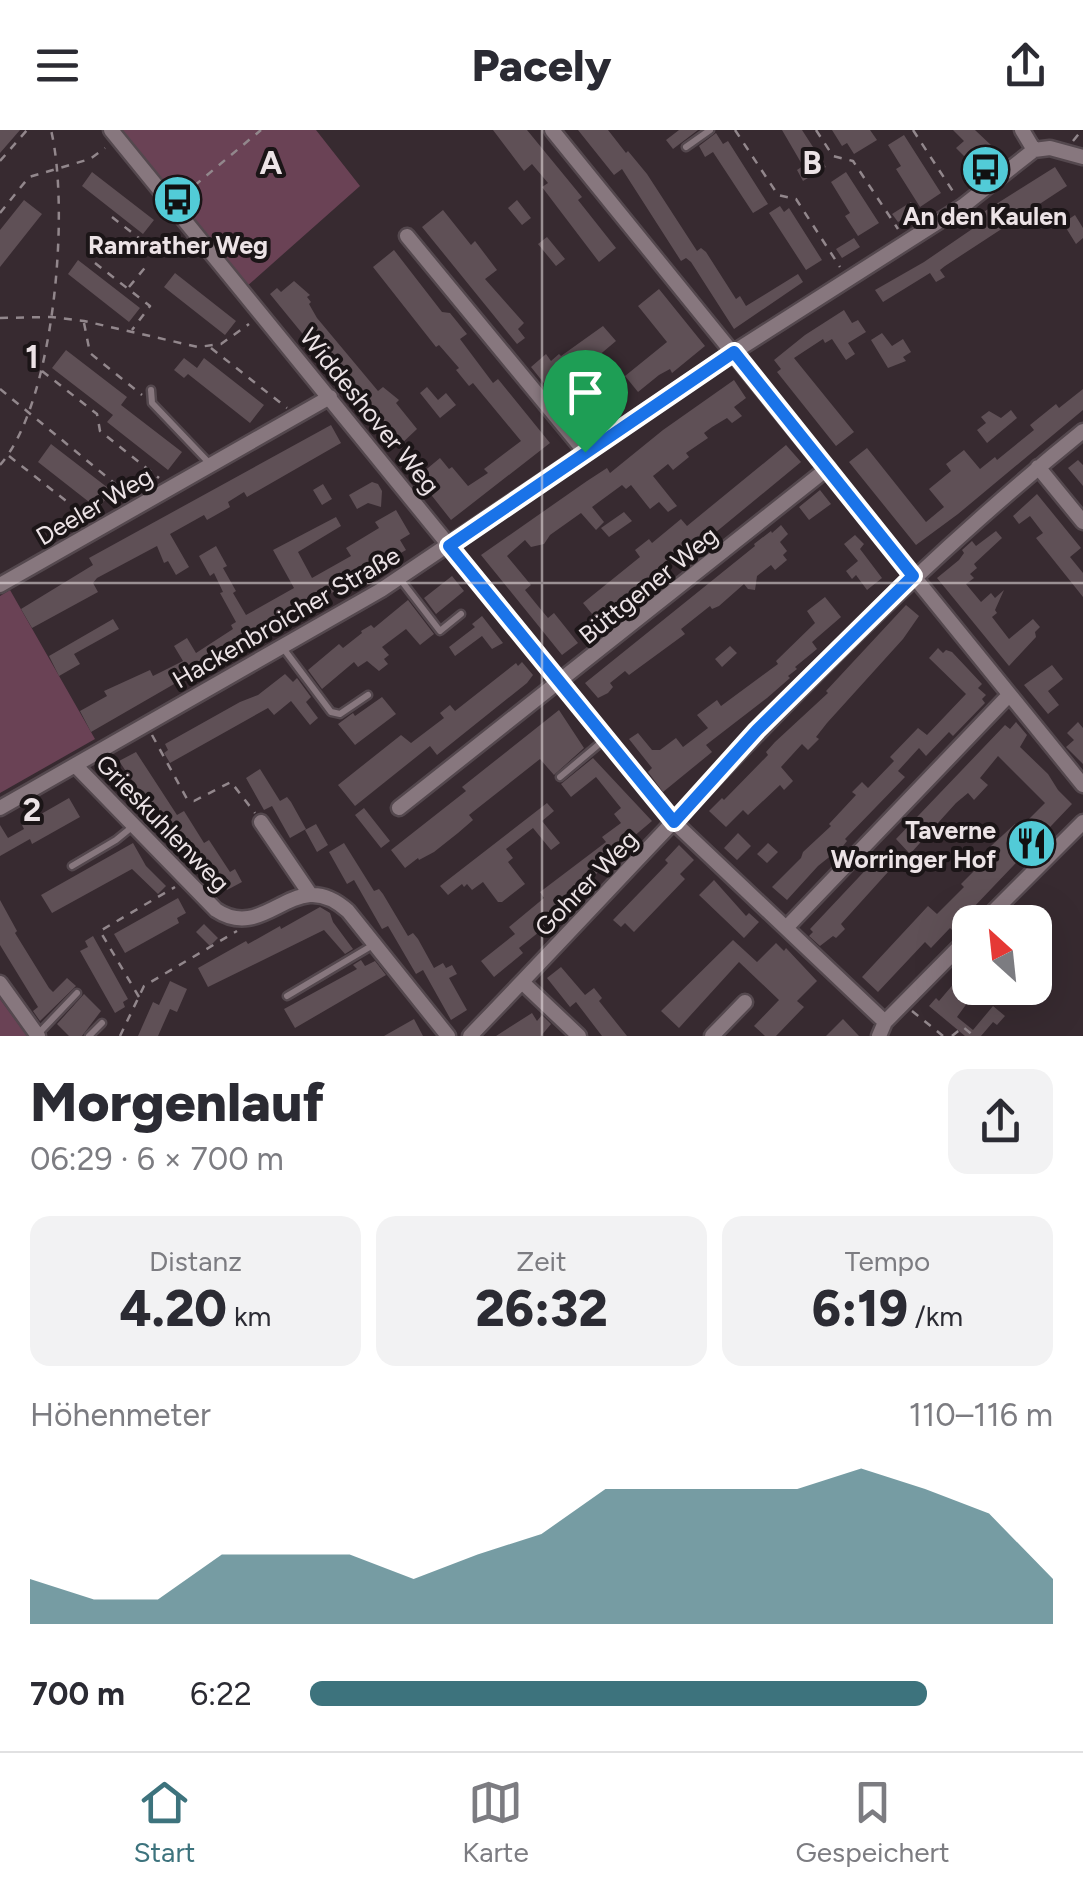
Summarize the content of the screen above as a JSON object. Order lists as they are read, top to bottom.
{
  "streets": {
    "street": [
      "Widdeshover Weg",
      "Deeler Weg",
      "Büttgener Weg",
      "Hackenbroicher Straße",
      "Grieskuhlenweg",
      "Gohrer Weg"
    ]
  },
  "crossings": [
    ["Widdeshover Weg", "Deeler Weg"],
    ["Widdeshover Weg", "Büttgener Weg"],
    ["Widdeshover Weg", "Hackenbroicher Straße"],
    ["Widdeshover Weg", "Gohrer Weg"],
    ["Hackenbroicher Straße", "Grieskuhlenweg"]
  ],
  "places": {
    "bus stop": ["An den Kaulen", "Ramrather Weg"],
    "restaurant": ["Taverne Worringer Hof"]
  },
  "north": "top left",
  "page": {
    "header": "Pacely",
    "heading": ["Morgenlauf", "06:29 · 6 × 700 m"],
    "stats": [
      ["Distanz", "4.20 km"],
      ["Zeit", "26:32"],
      ["Tempo", "6:19 /km"]
    ],
    "chart": ["Höhenmeter", "110–116 m"],
    "list": [
      {
        "name": "700 m",
        "note": "6:22"
      }
    ],
    "tabs": ["Start", "Karte", "Gespeichert"]
  },
  "grid": {
    "columns": ["A", "B"],
    "rows": ["1", "2"]
  }
}
